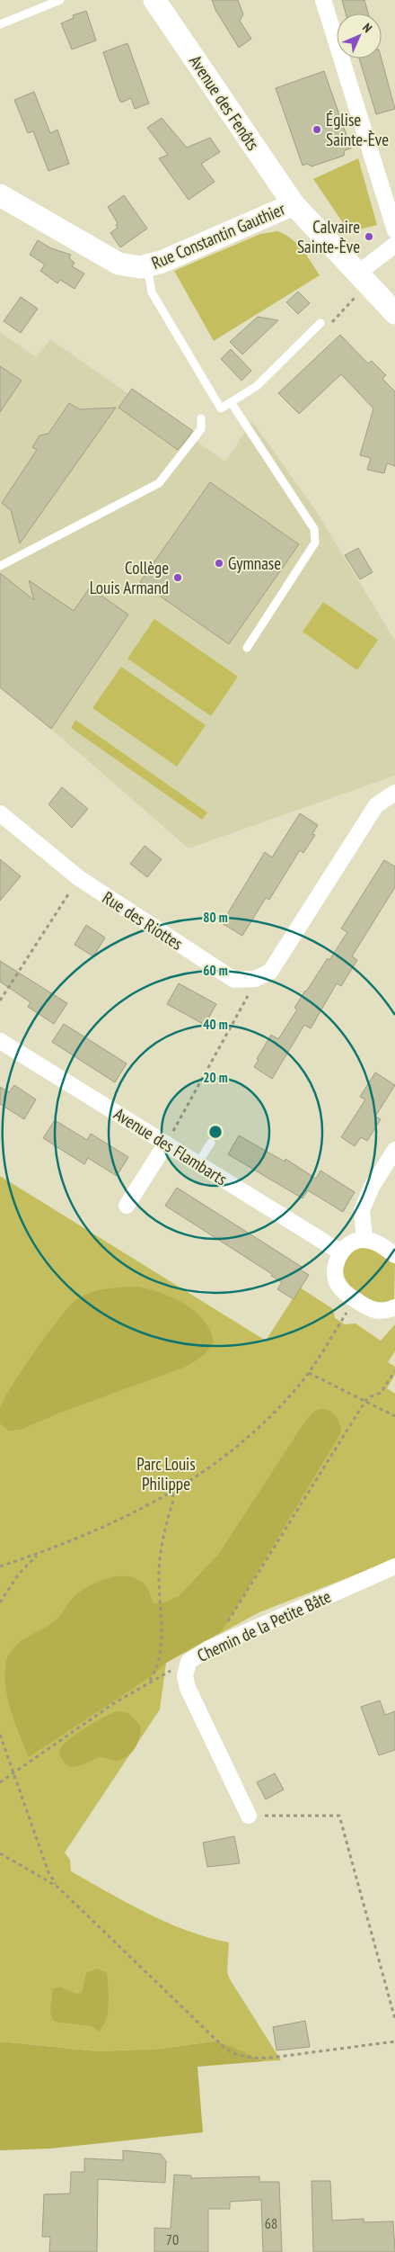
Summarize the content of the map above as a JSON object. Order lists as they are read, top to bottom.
{
  "streets": {
    "main road": ["Avenue des Fenôts", "Rue Constantin Gauthier"],
    "street": ["Rue des Riottes", "Avenue des Flambarts", "Chemin de la Petite Bâte"]
  },
  "crossings": [
    ["Avenue des Fenôts", "Rue Constantin Gauthier"]
  ],
  "parks": ["Parc Louis Philippe"],
  "places": [
    "Église Sainte-Ève",
    "Calvaire Sainte-Ève",
    "Gymnase",
    "Collège Louis Armand"
  ],
  "house_numbers": ["68", "70"],
  "north": "top right",
  "rings": [
    "80 m",
    "60 m",
    "40 m",
    "20 m"
  ]
}
